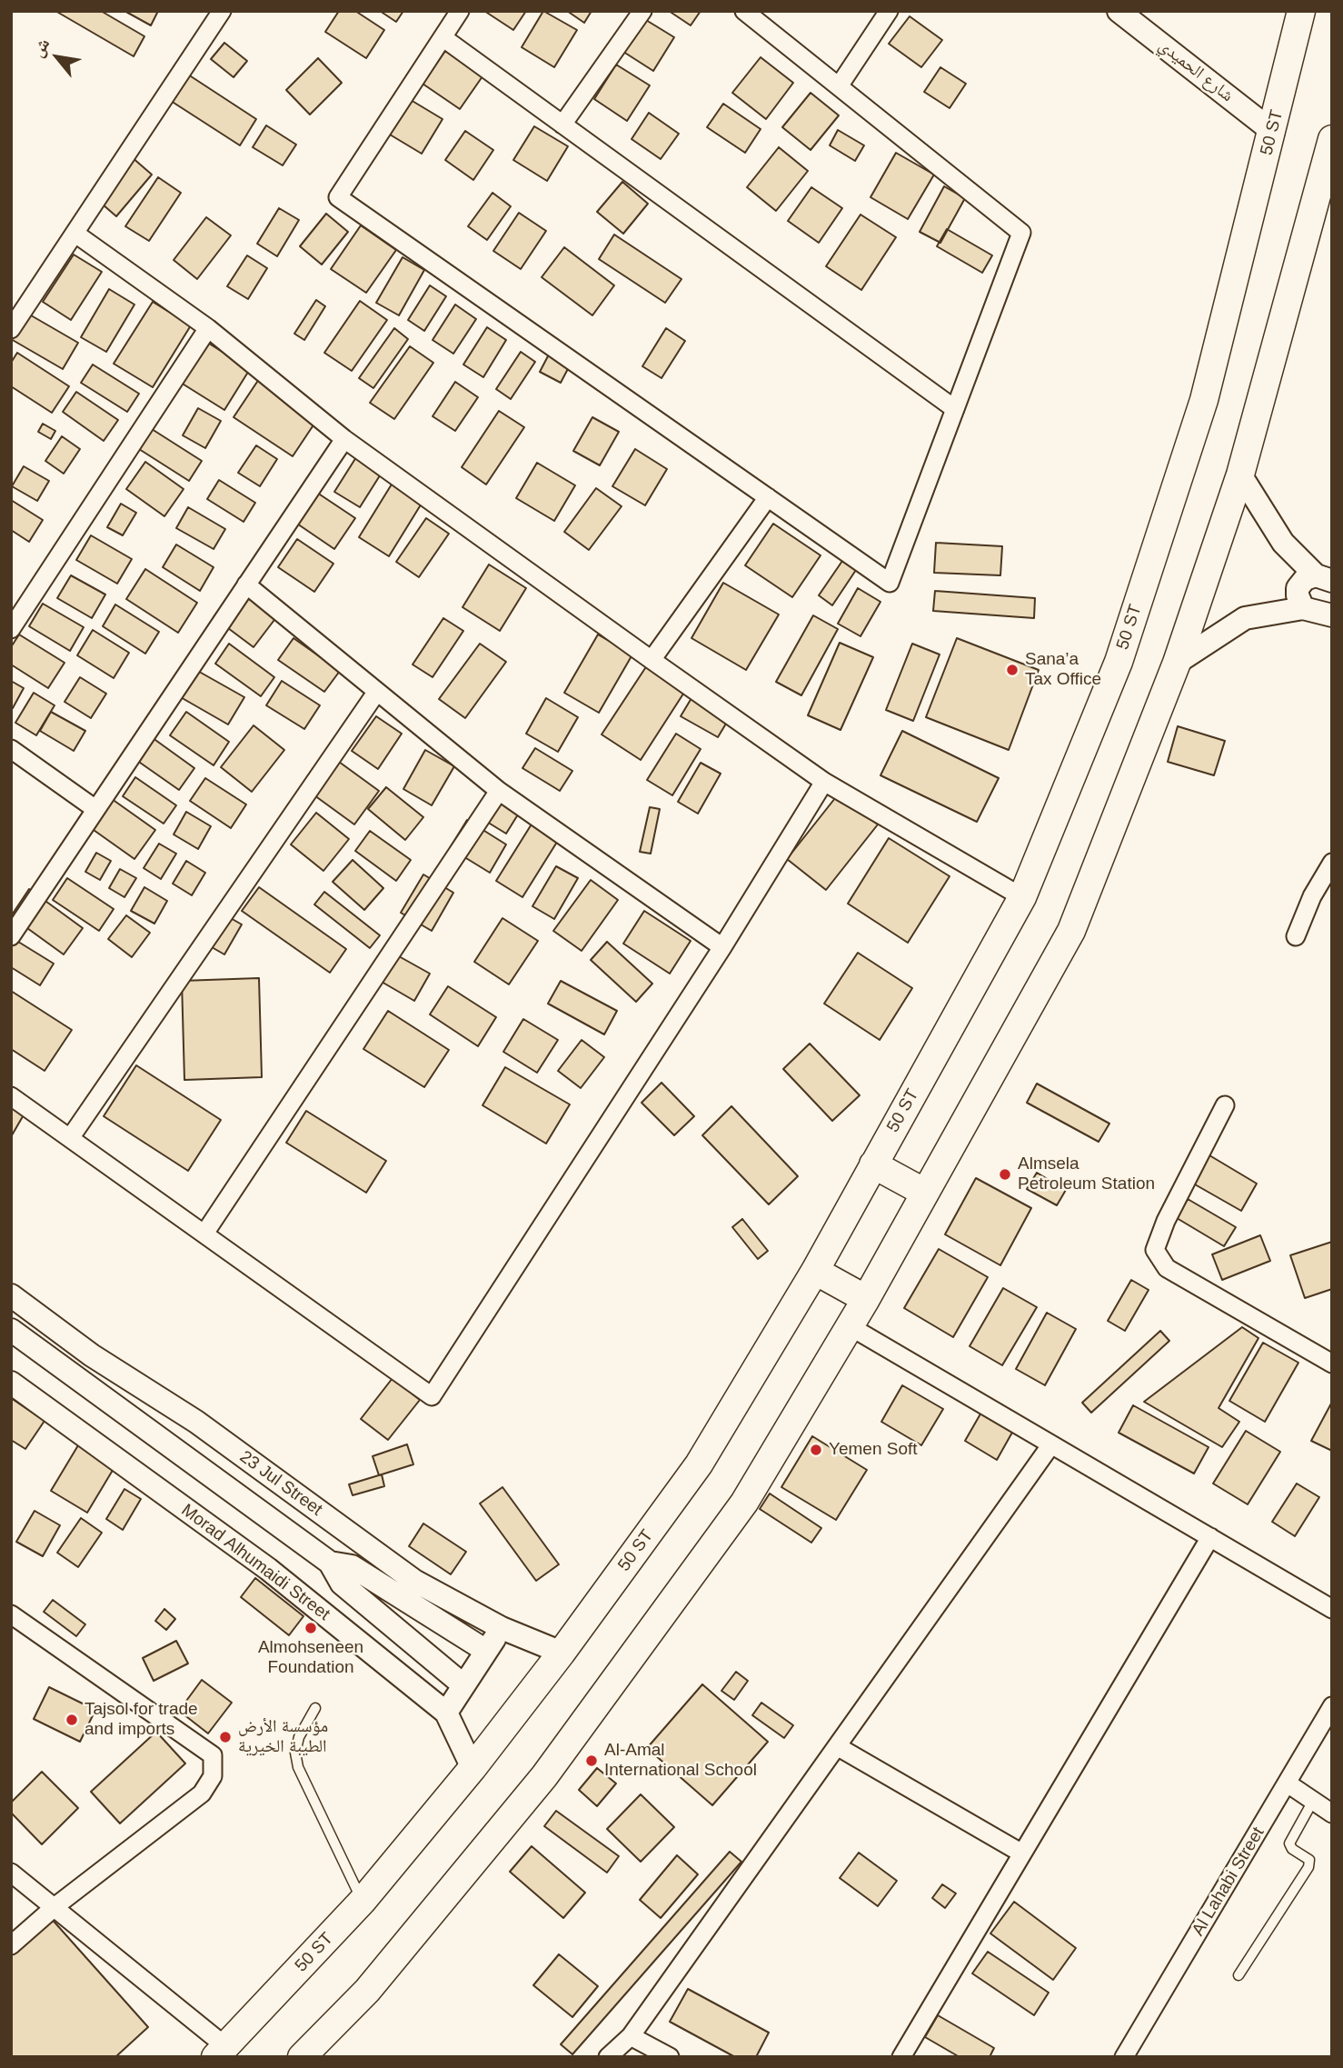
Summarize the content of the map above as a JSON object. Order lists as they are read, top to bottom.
{
  "streets": {
    "main road": ["50 ST"],
    "street": [
      "شارع الحميدي",
      "23 Jul Street",
      "Morad Alhumaidi Street",
      "Al Lahabi Street"
    ]
  },
  "crossings": [
    ["شارع الحميدي", "50 ST"],
    ["50 ST", "23 Jul Street"],
    ["50 ST", "Morad Alhumaidi Street"]
  ],
  "places": [
    "Sana’a Tax Office",
    "Almsela Petroleum Station",
    "Yemen Soft",
    "Almohseneen Foundation",
    "Tajsol for trade and imports",
    "مؤسسة الأرض الطيبة الخيرية",
    "Al-Amal International School"
  ],
  "north": "top left"
}
